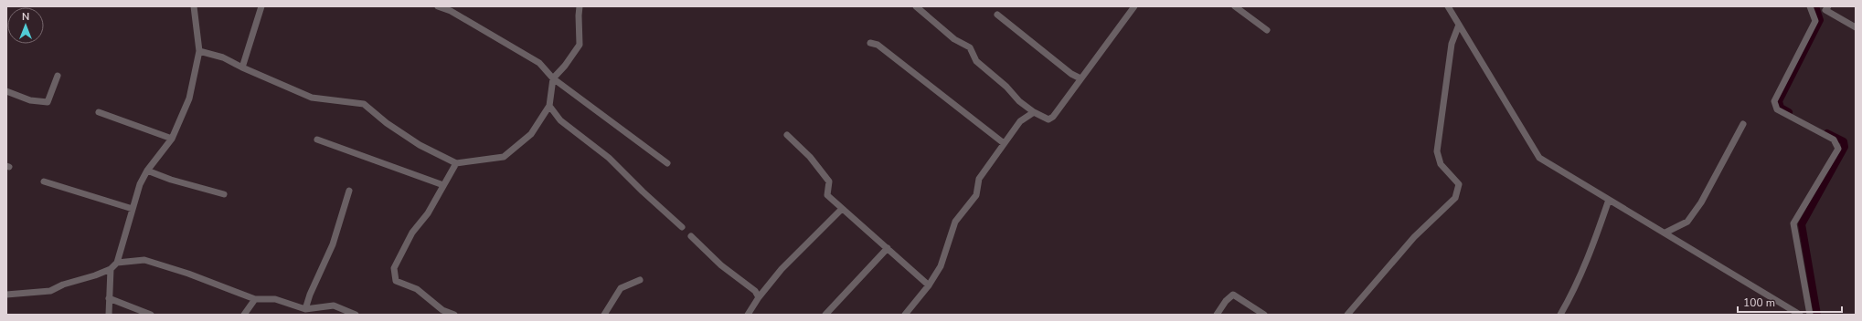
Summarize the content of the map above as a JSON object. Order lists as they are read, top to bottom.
{
  "scale_bar": "100 m",
  "north": "top"
}
